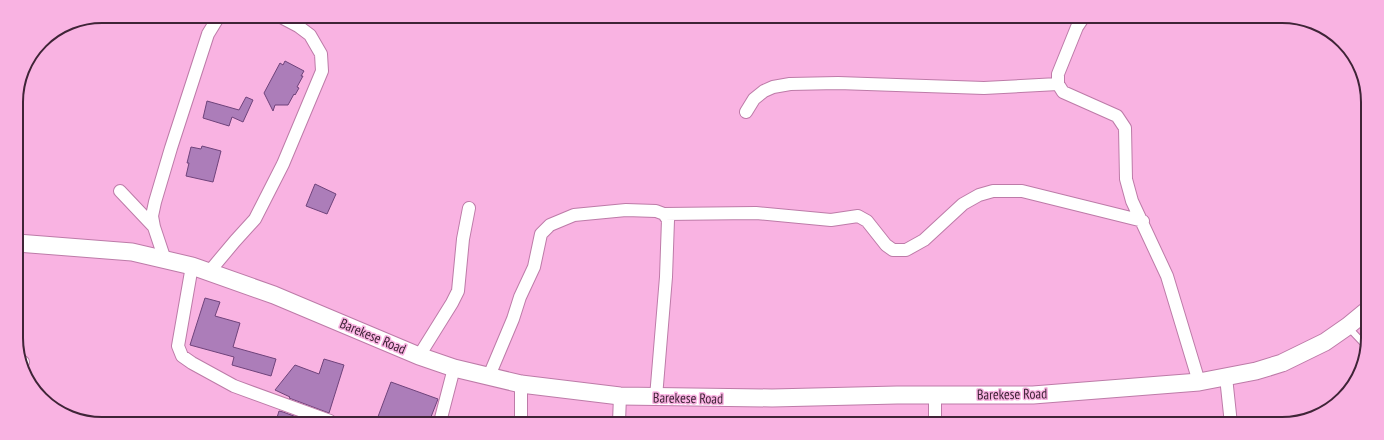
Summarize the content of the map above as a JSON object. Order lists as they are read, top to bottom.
{
  "streets": {
    "main road": ["Barekese Road"]
  }
}
